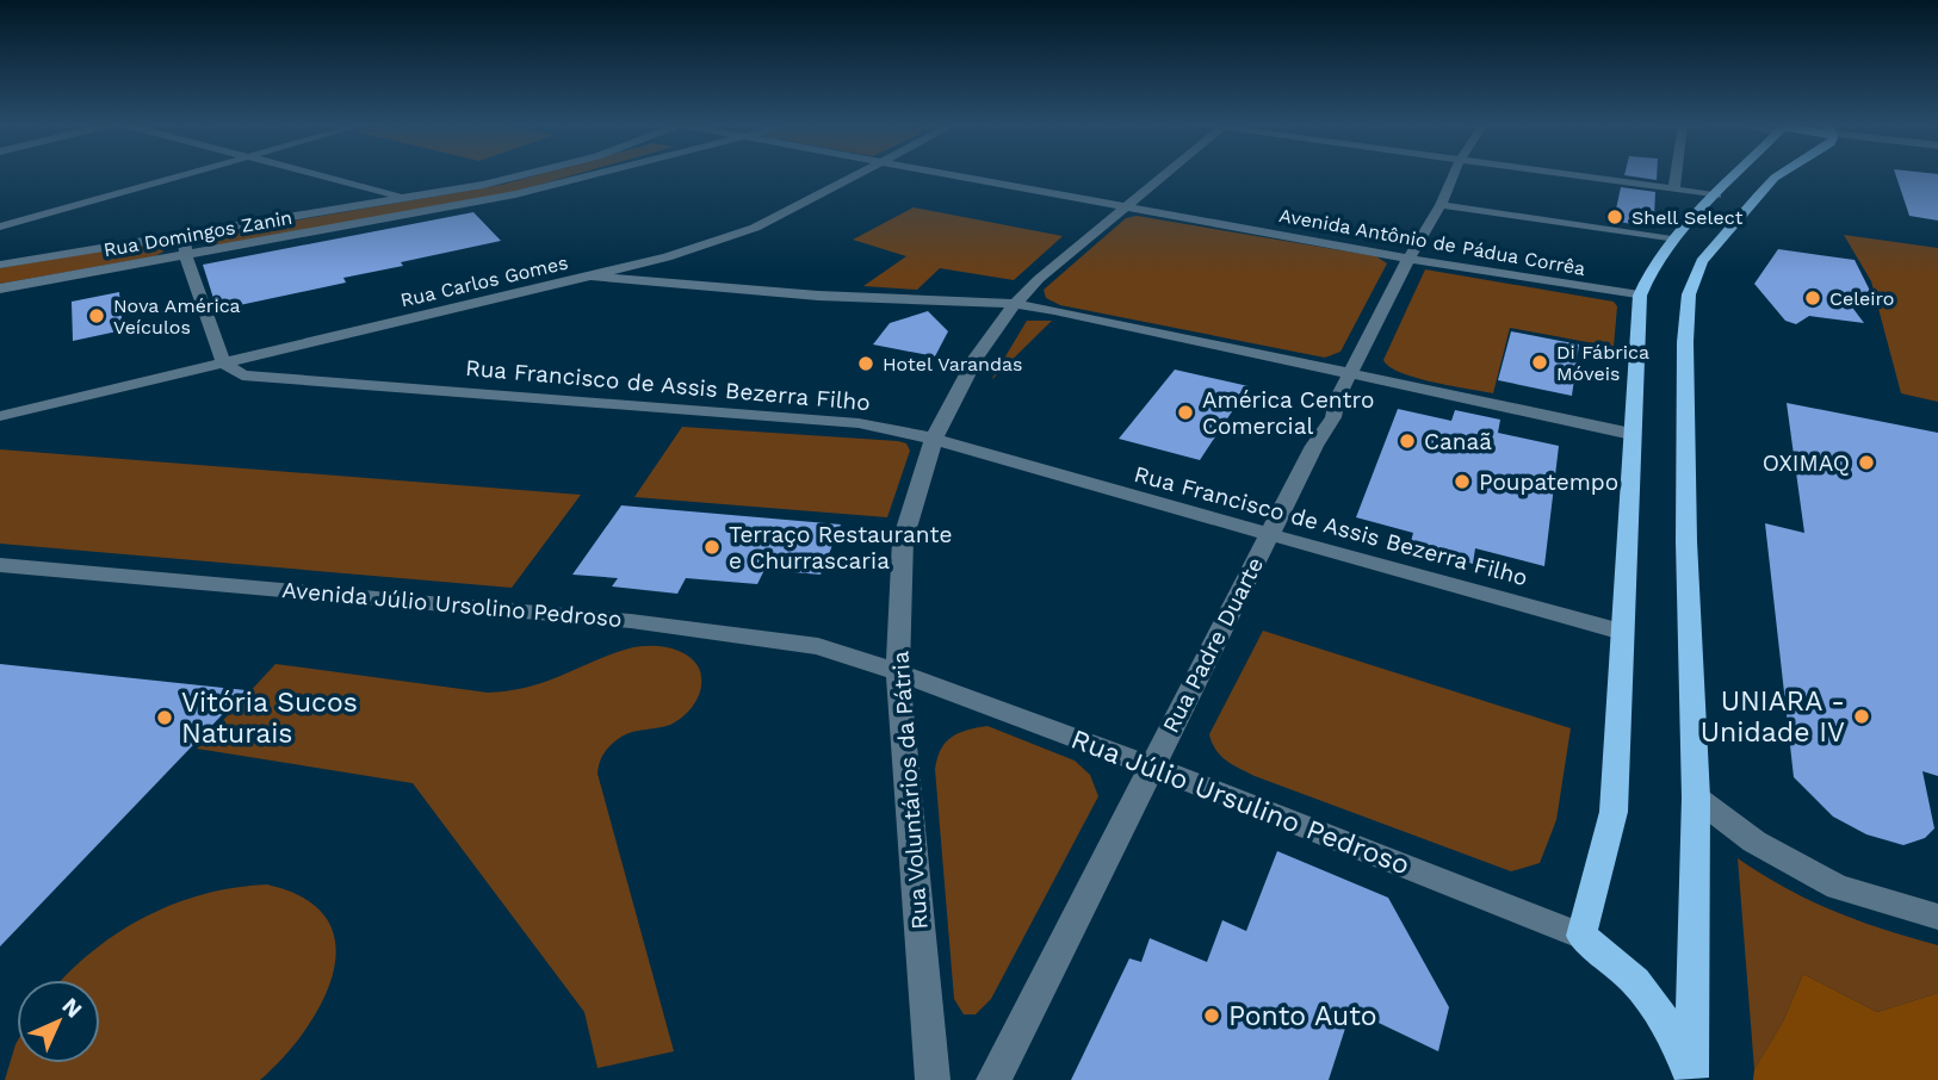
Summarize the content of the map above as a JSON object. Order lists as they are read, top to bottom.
{
  "streets": {
    "street": [
      "Rua Domingos Zanin",
      "Avenida Antônio de Pádua Corrêa",
      "Rua Carlos Gomes",
      "Rua Francisco de Assis Bezerra Filho",
      "Avenida Júlio Ursolino Pedroso",
      "Rua Padre Duarte",
      "Rua Voluntários da Pátria",
      "Rua Júlio Ursulino Pedroso"
    ]
  },
  "crossings": [
    ["Avenida Antônio de Pádua Corrêa", "Rua Padre Duarte"],
    ["Avenida Antônio de Pádua Corrêa", "Rua Voluntários da Pátria"],
    ["Rua Carlos Gomes", "Rua Francisco de Assis Bezerra Filho"],
    ["Rua Francisco de Assis Bezerra Filho", "Rua Padre Duarte"],
    ["Rua Francisco de Assis Bezerra Filho", "Rua Voluntários da Pátria"],
    ["Avenida Júlio Ursolino Pedroso", "Rua Voluntários da Pátria"],
    ["Avenida Júlio Ursolino Pedroso", "Rua Júlio Ursulino Pedroso"],
    ["Rua Padre Duarte", "Rua Júlio Ursulino Pedroso"],
    ["Rua Voluntários da Pátria", "Rua Júlio Ursulino Pedroso"]
  ],
  "places": [
    "Shell Select",
    "Celeiro",
    "Nova América Veículos",
    "Di Fábrica Móveis",
    "Hotel Varandas",
    "América Centro Comercial",
    "Canaã",
    "OXIMAQ",
    "Poupatempo",
    "Terraço Restaurante e Churrascaria",
    "UNIARA - Unidade IV",
    "Vitória Sucos Naturais",
    "Ponto Auto"
  ],
  "north": "top right"
}
